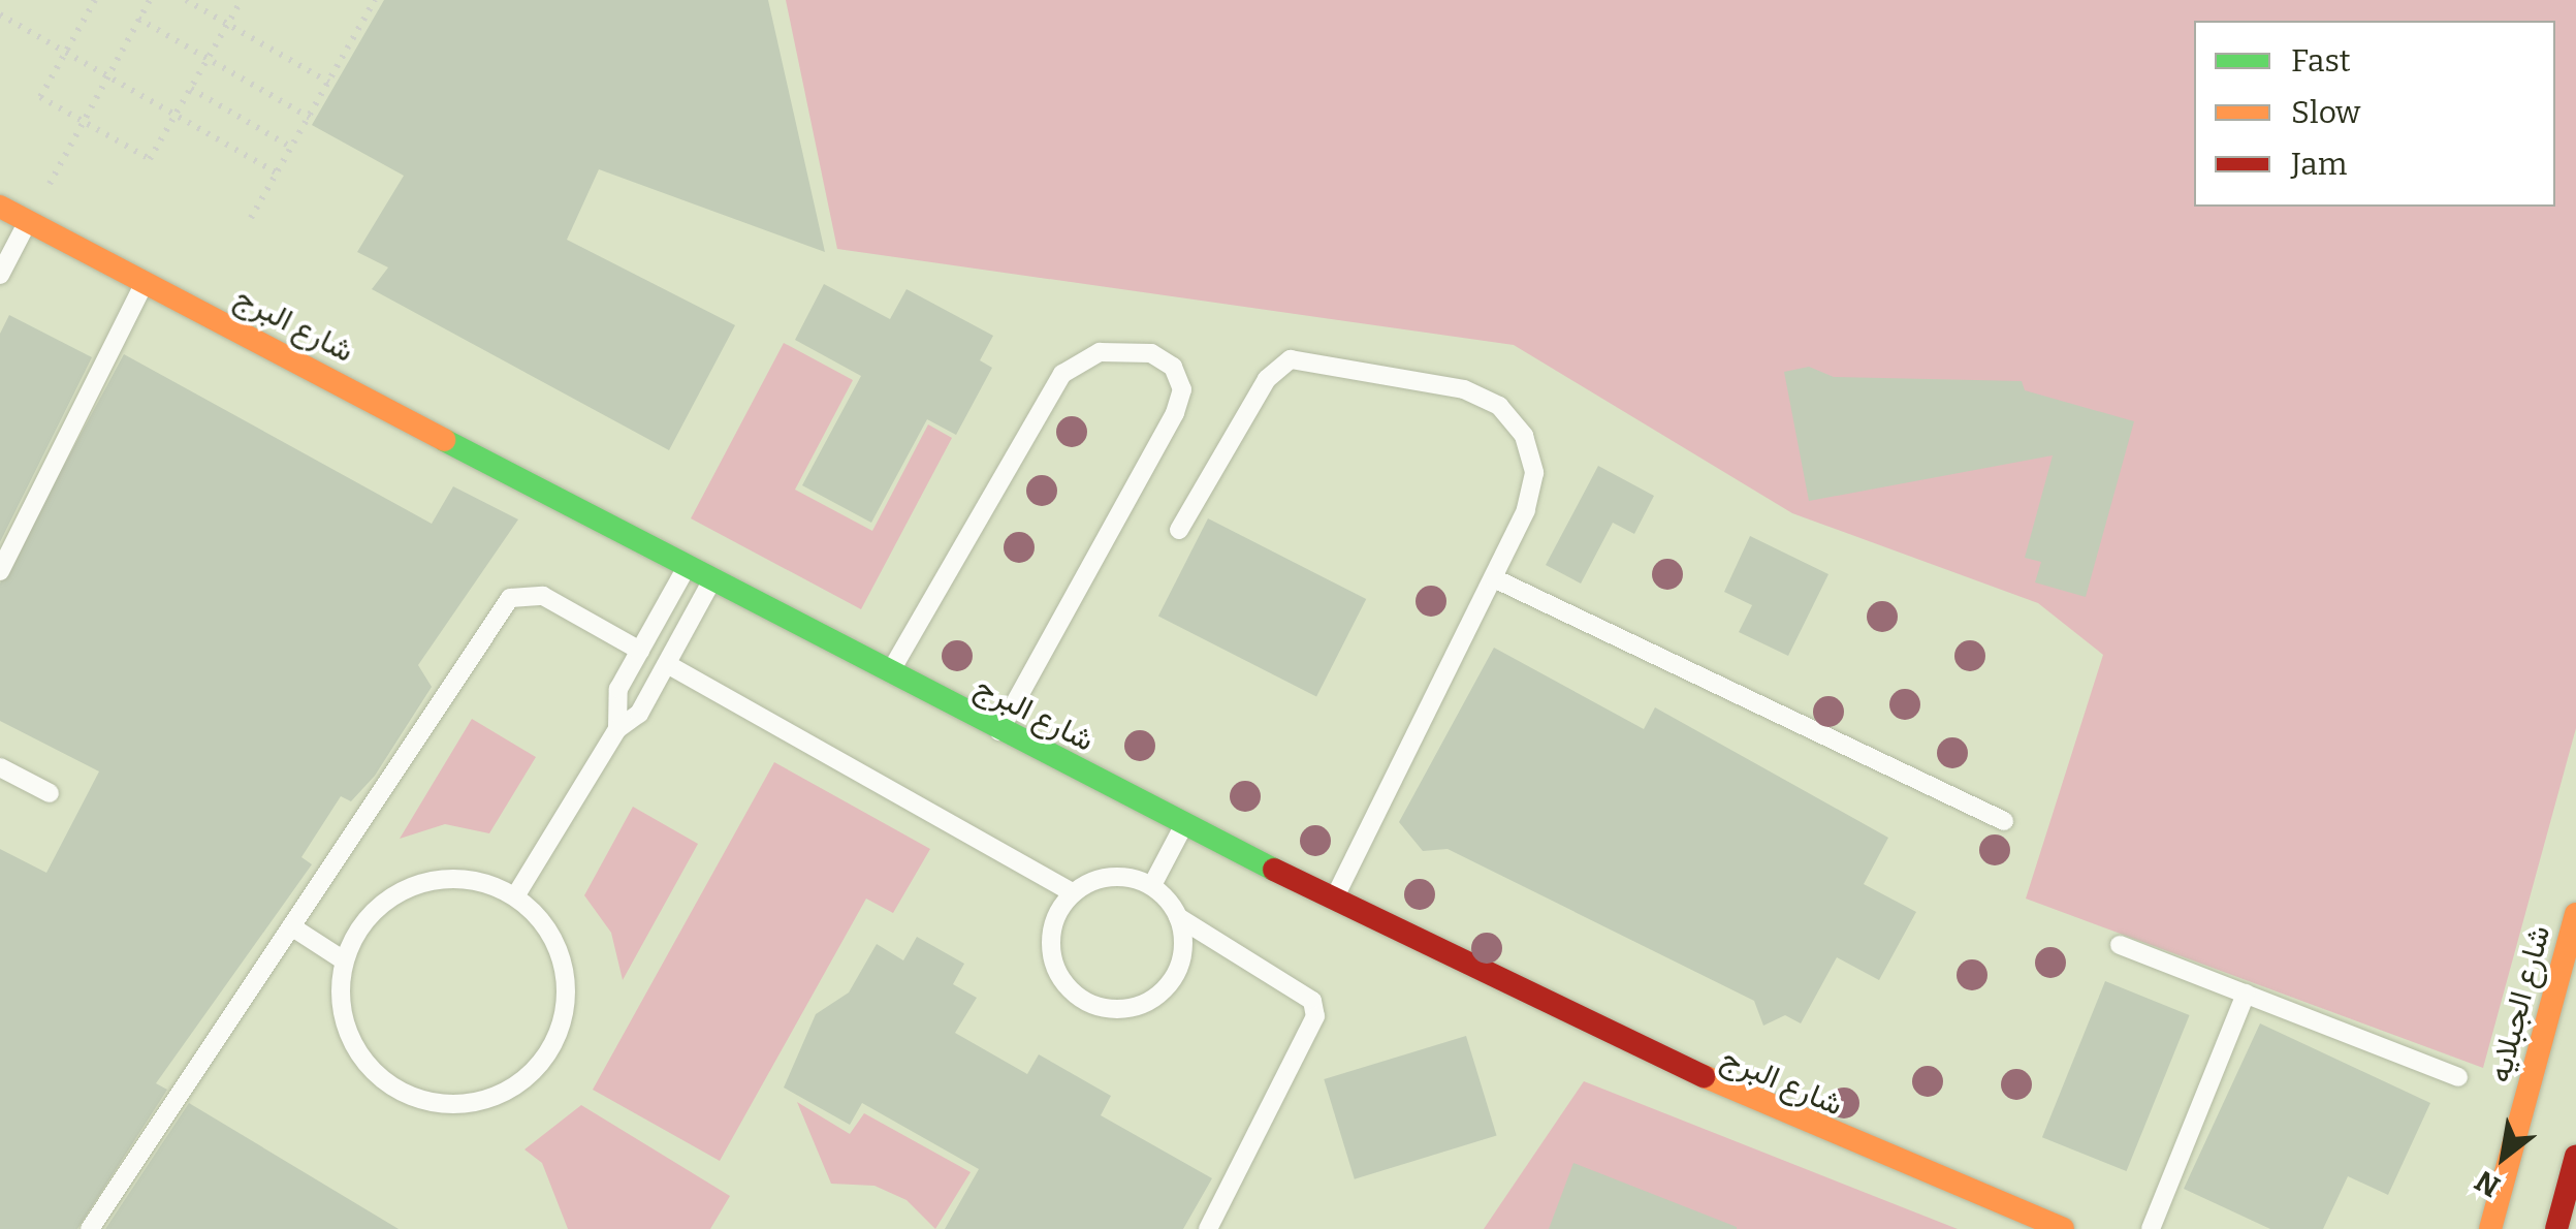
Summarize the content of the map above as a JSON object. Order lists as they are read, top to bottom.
{
  "streets": {
    "street": ["شارع البرج", "شارع الجبلايه"]
  },
  "legend": ["Fast", "Slow", "Jam"],
  "north": "bottom left"
}
